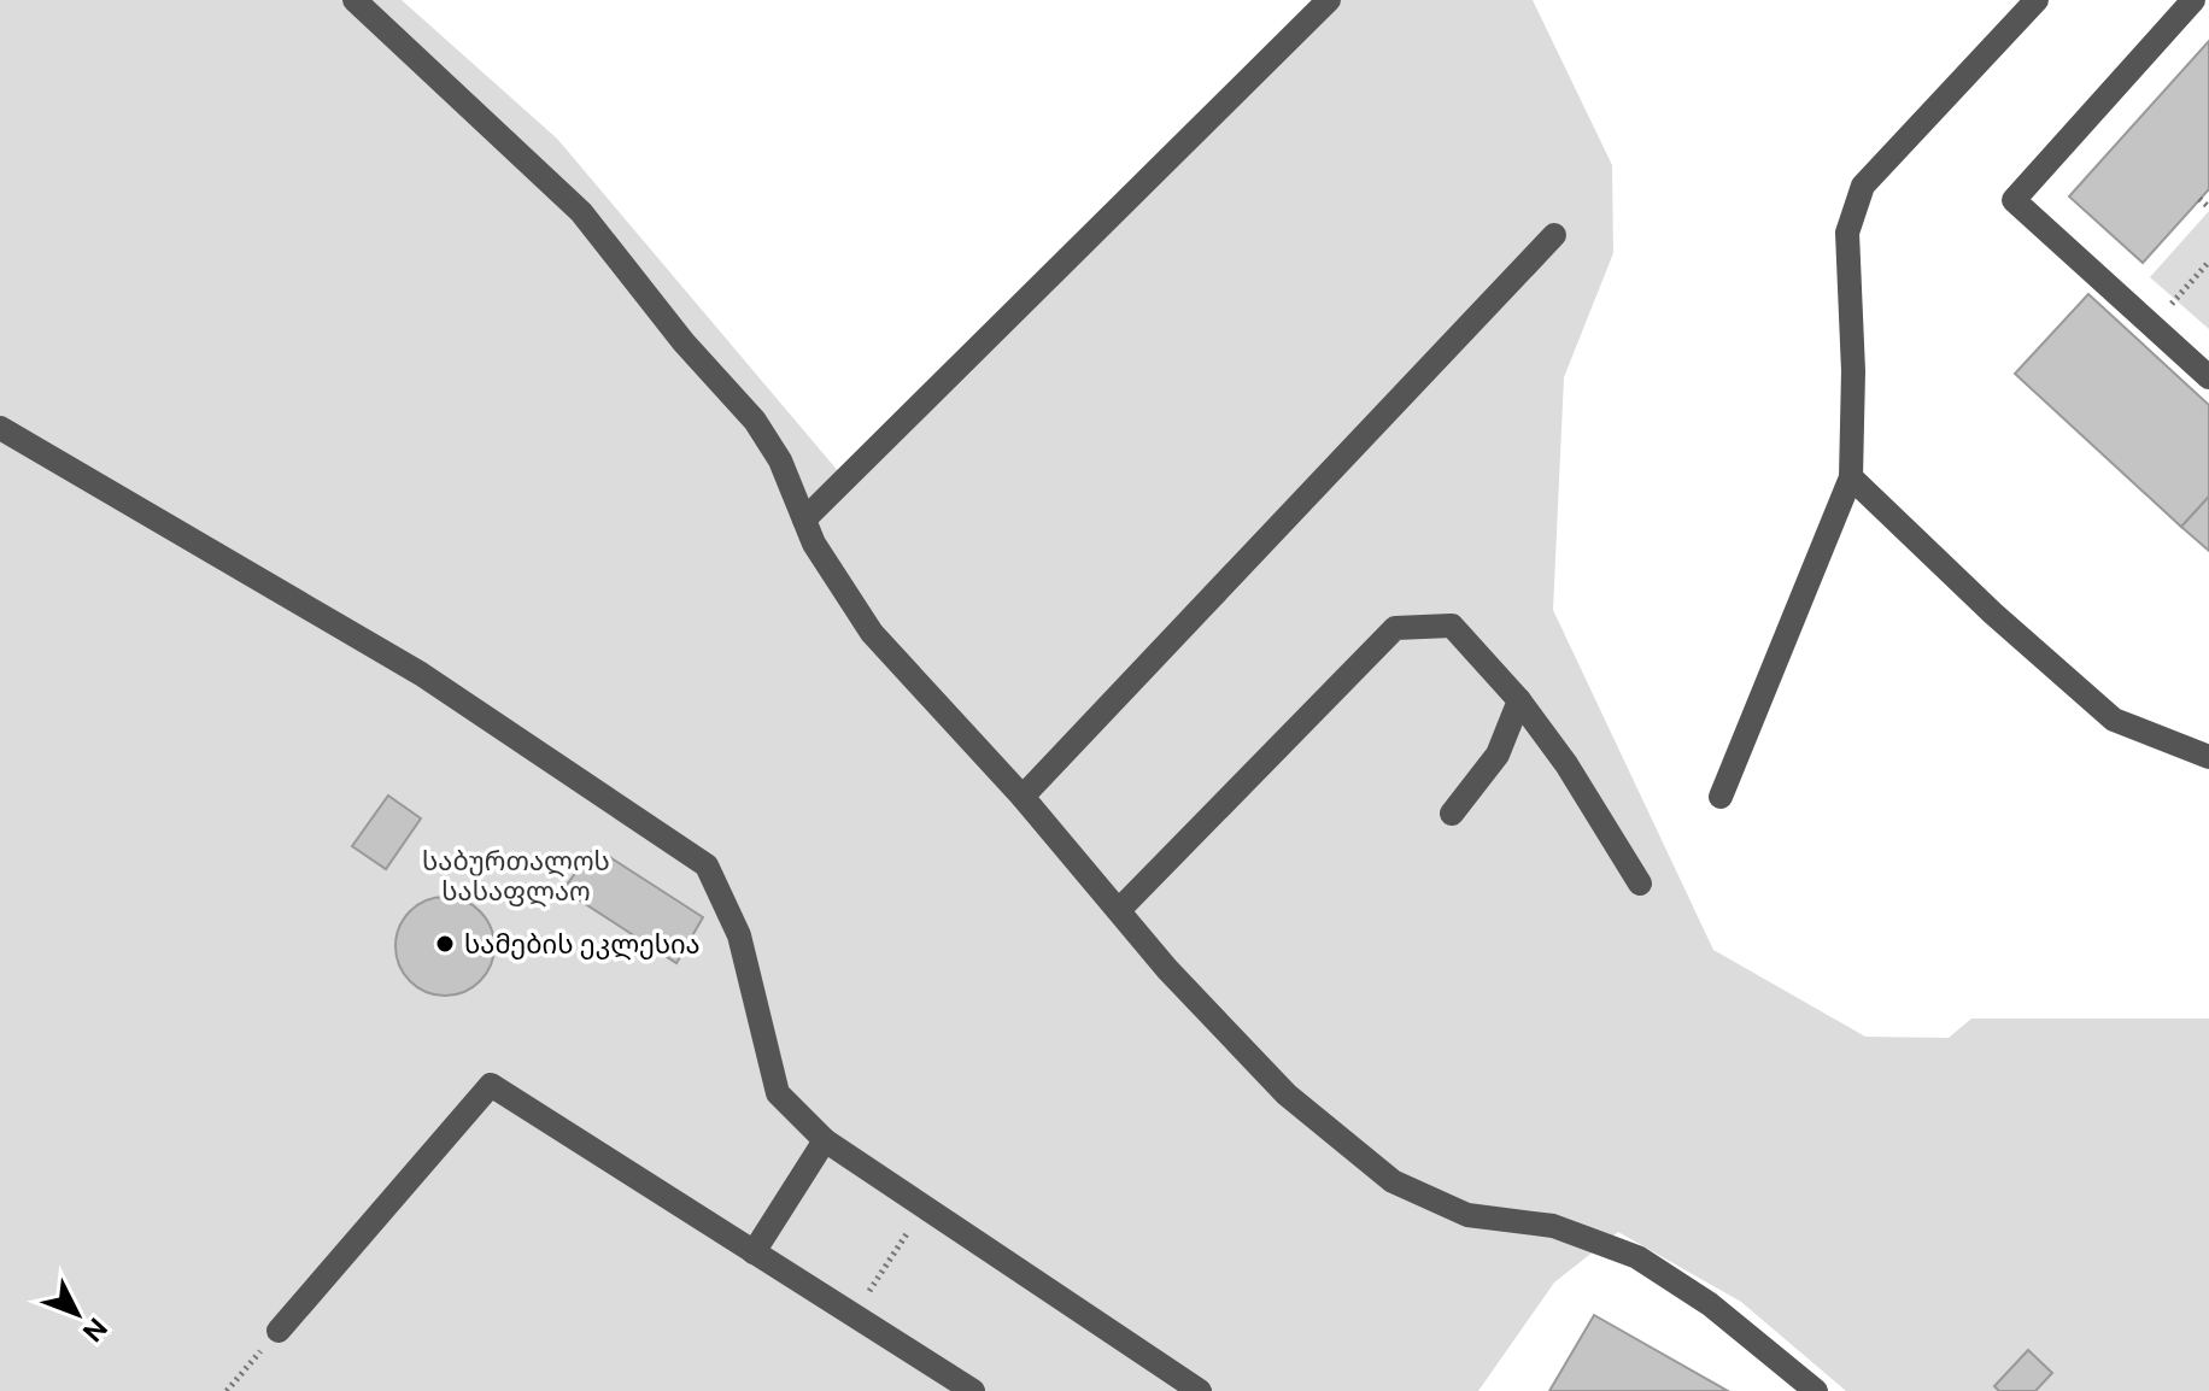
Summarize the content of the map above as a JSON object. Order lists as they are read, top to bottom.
{
  "parks": ["საბურთალოს სასაფლაო"],
  "places": ["სამების ეკლესია"],
  "north": "bottom right"
}
